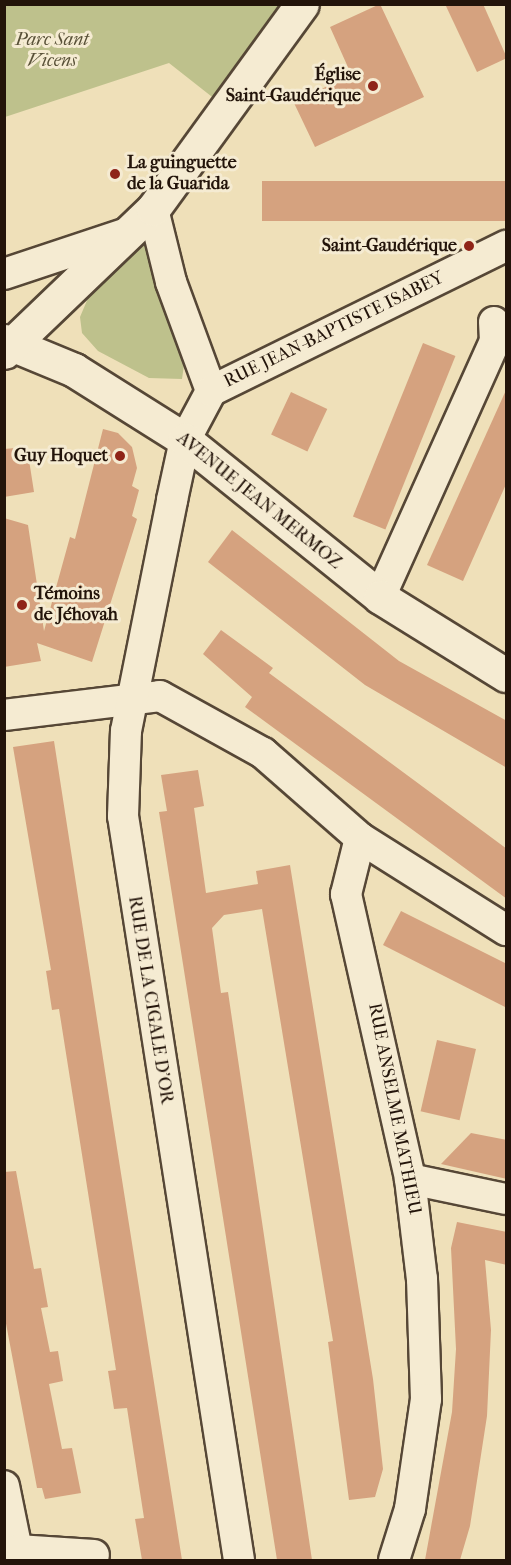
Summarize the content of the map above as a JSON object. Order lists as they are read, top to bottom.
{
  "streets": {
    "street": [
      "RUE JEAN-BAPTISTE ISABEY",
      "AVENUE JEAN MERMOZ",
      "RUE DE LA CIGALE D'OR",
      "RUE ANSELME MATHIEU"
    ]
  },
  "crossings": [
    ["RUE JEAN-BAPTISTE ISABEY", "AVENUE JEAN MERMOZ"],
    ["RUE JEAN-BAPTISTE ISABEY", "RUE DE LA CIGALE D'OR"],
    ["AVENUE JEAN MERMOZ", "RUE DE LA CIGALE D'OR"]
  ],
  "parks": ["Parc Sant Vicens"],
  "places": [
    "Église Saint-Gaudérique",
    "La guinguette de la Guarida",
    "Saint-Gaudérique",
    "Guy Hoquet",
    "Témoins de Jéhovah"
  ]
}
